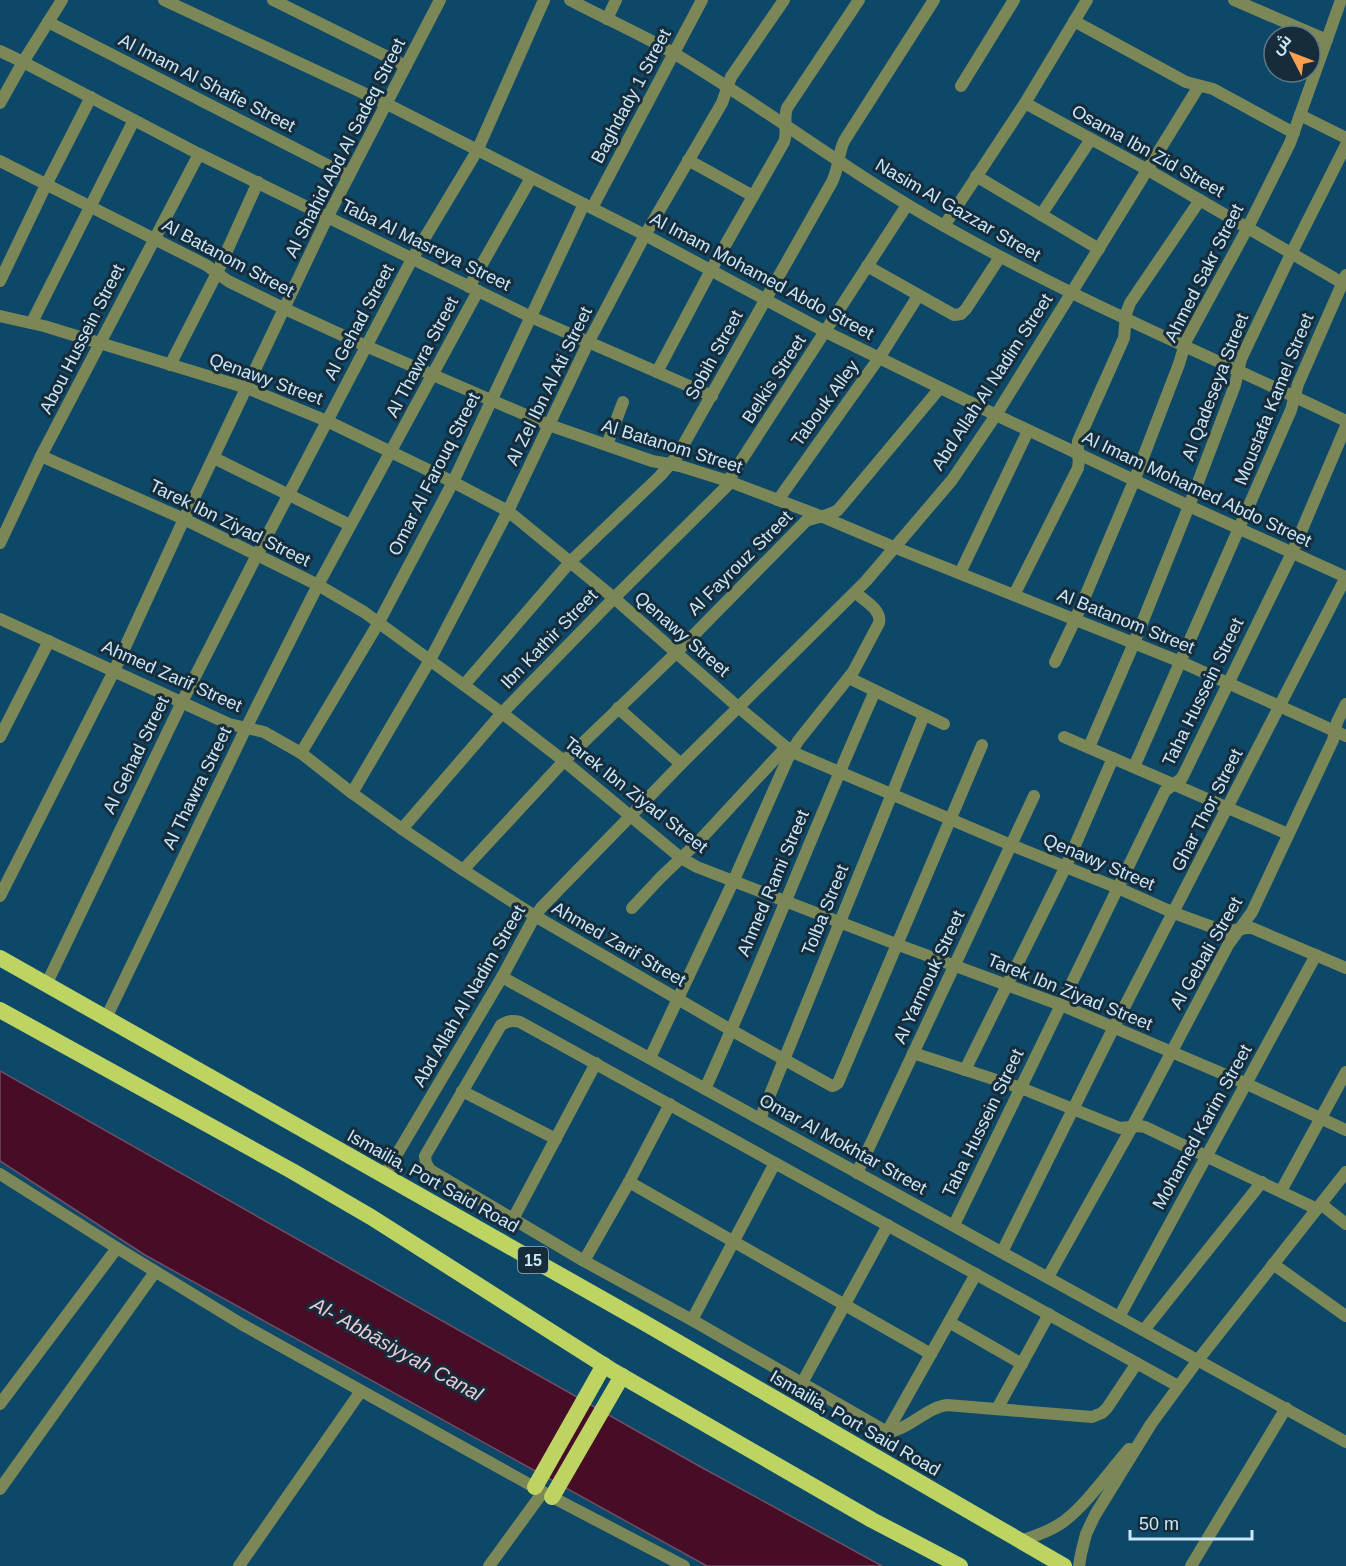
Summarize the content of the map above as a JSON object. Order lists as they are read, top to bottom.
{
  "streets": {
    "highway": ["Ismailia, Port Said Road", "15"],
    "street": [
      "Al Imam Al Shafie Street",
      "Baghdady 1 Street",
      "Al Shahid Abd Al Sadeq Street",
      "Osama Ibn Zid Street",
      "Nasim Al Gazzar Street",
      "Taba Al Masreya Street",
      "Al Batanom Street",
      "Ahmed Sakr Street",
      "Al Imam Mohamed Abdo Street",
      "Al Gehad Street",
      "Abou Hussein Street",
      "Sobih Street",
      "Al Thawra Street",
      "Qenawy Street",
      "Belkis Street",
      "Abd Allah Al Nadim Street",
      "Al Zel Ibn Al Ati Street",
      "Al Qadeseya Street",
      "Moustafa Kamel Street",
      "Tabouk Alley",
      "Omar Al Farouq Street",
      "Tarek Ibn Ziyad Street",
      "Al Fayrouz Street",
      "Ibn Kathir Street",
      "Ahmed Zarif Street",
      "Taha Hussein Street",
      "Ghar Thor Street",
      "Ahmed Rami Street",
      "Tolba Street",
      "Al Gebali Street",
      "Al Yarmouk Street",
      "Mohamed Karim Street",
      "Omar Al Mokhtar Street"
    ]
  },
  "crossings": [
    ["Al Imam Al Shafie Street", "Al Shahid Abd Al Sadeq Street"],
    ["Baghdady 1 Street", "Nasim Al Gazzar Street"],
    ["Baghdady 1 Street", "Al Imam Mohamed Abdo Street"],
    ["Baghdady 1 Street", "Omar Al Farouq Street"],
    ["Al Shahid Abd Al Sadeq Street", "Taba Al Masreya Street"],
    ["Al Shahid Abd Al Sadeq Street", "Al Batanom Street"],
    ["Al Shahid Abd Al Sadeq Street", "Al Imam Mohamed Abdo Street"],
    ["Al Shahid Abd Al Sadeq Street", "Qenawy Street"],
    ["Al Shahid Abd Al Sadeq Street", "Tarek Ibn Ziyad Street"],
    ["Al Shahid Abd Al Sadeq Street", "Ahmed Zarif Street"],
    ["Osama Ibn Zid Street", "Ahmed Sakr Street"],
    ["Osama Ibn Zid Street", "Abd Allah Al Nadim Street"],
    ["Osama Ibn Zid Street", "Al Qadeseya Street"],
    ["Osama Ibn Zid Street", "Moustafa Kamel Street"],
    ["Nasim Al Gazzar Street", "Ahmed Sakr Street"],
    ["Nasim Al Gazzar Street", "Sobih Street"],
    ["Nasim Al Gazzar Street", "Belkis Street"],
    ["Nasim Al Gazzar Street", "Abd Allah Al Nadim Street"],
    ["Nasim Al Gazzar Street", "Al Zel Ibn Al Ati Street"],
    ["Nasim Al Gazzar Street", "Al Qadeseya Street"],
    ["Nasim Al Gazzar Street", "Moustafa Kamel Street"],
    ["Nasim Al Gazzar Street", "Taha Hussein Street"],
    ["Taba Al Masreya Street", "Al Gehad Street"],
    ["Taba Al Masreya Street", "Abou Hussein Street"],
    ["Taba Al Masreya Street", "Sobih Street"],
    ["Taba Al Masreya Street", "Al Thawra Street"],
    ["Taba Al Masreya Street", "Al Zel Ibn Al Ati Street"],
    ["Taba Al Masreya Street", "Omar Al Farouq Street"],
    ["Al Batanom Street", "Ahmed Sakr Street"],
    ["Al Batanom Street", "Al Gehad Street"],
    ["Al Batanom Street", "Abou Hussein Street"],
    ["Al Batanom Street", "Sobih Street"],
    ["Al Batanom Street", "Al Thawra Street"],
    ["Al Batanom Street", "Belkis Street"],
    ["Al Batanom Street", "Abd Allah Al Nadim Street"],
    ["Al Batanom Street", "Al Zel Ibn Al Ati Street"],
    ["Al Batanom Street", "Al Qadeseya Street"],
    ["Al Batanom Street", "Moustafa Kamel Street"],
    ["Al Batanom Street", "Tabouk Alley"],
    ["Al Batanom Street", "Omar Al Farouq Street"],
    ["Al Batanom Street", "Al Fayrouz Street"],
    ["Al Batanom Street", "Ibn Kathir Street"],
    ["Al Batanom Street", "Taha Hussein Street"],
    ["Al Batanom Street", "Ghar Thor Street"],
    ["Al Batanom Street", "Al Gebali Street"],
    ["Ahmed Sakr Street", "Al Imam Mohamed Abdo Street"],
    ["Al Imam Mohamed Abdo Street", "Al Gehad Street"],
    ["Al Imam Mohamed Abdo Street", "Sobih Street"],
    ["Al Imam Mohamed Abdo Street", "Al Thawra Street"],
    ["Al Imam Mohamed Abdo Street", "Belkis Street"],
    ["Al Imam Mohamed Abdo Street", "Abd Allah Al Nadim Street"],
    ["Al Imam Mohamed Abdo Street", "Al Zel Ibn Al Ati Street"],
    ["Al Imam Mohamed Abdo Street", "Al Qadeseya Street"],
    ["Al Imam Mohamed Abdo Street", "Moustafa Kamel Street"],
    ["Al Imam Mohamed Abdo Street", "Tabouk Alley"],
    ["Al Imam Mohamed Abdo Street", "Omar Al Farouq Street"],
    ["Al Imam Mohamed Abdo Street", "Al Fayrouz Street"],
    ["Al Imam Mohamed Abdo Street", "Taha Hussein Street"],
    ["Al Imam Mohamed Abdo Street", "Ghar Thor Street"],
    ["Al Gehad Street", "Qenawy Street"],
    ["Al Gehad Street", "Tarek Ibn Ziyad Street"],
    ["Al Gehad Street", "Ahmed Zarif Street"],
    ["Al Gehad Street", "Ismailia, Port Said Road"],
    ["Abou Hussein Street", "Qenawy Street"],
    ["Abou Hussein Street", "Tarek Ibn Ziyad Street"],
    ["Sobih Street", "Qenawy Street"],
    ["Sobih Street", "Tarek Ibn Ziyad Street"],
    ["Al Thawra Street", "Qenawy Street"],
    ["Al Thawra Street", "Tarek Ibn Ziyad Street"],
    ["Al Thawra Street", "Ahmed Zarif Street"],
    ["Al Thawra Street", "Ismailia, Port Said Road"],
    ["Qenawy Street", "Abd Allah Al Nadim Street"],
    ["Qenawy Street", "Al Zel Ibn Al Ati Street"],
    ["Qenawy Street", "Omar Al Farouq Street"],
    ["Qenawy Street", "Al Fayrouz Street"],
    ["Qenawy Street", "Ibn Kathir Street"],
    ["Qenawy Street", "Ahmed Zarif Street"],
    ["Qenawy Street", "Taha Hussein Street"],
    ["Qenawy Street", "Ghar Thor Street"],
    ["Qenawy Street", "Ahmed Rami Street"],
    ["Qenawy Street", "Tolba Street"],
    ["Qenawy Street", "Al Gebali Street"],
    ["Qenawy Street", "Al Yarmouk Street"],
    ["Qenawy Street", "Mohamed Karim Street"],
    ["Belkis Street", "Ibn Kathir Street"],
    ["Abd Allah Al Nadim Street", "Tarek Ibn Ziyad Street"],
    ["Abd Allah Al Nadim Street", "Ahmed Zarif Street"],
    ["Abd Allah Al Nadim Street", "Omar Al Mokhtar Street"],
    ["Abd Allah Al Nadim Street", "Ismailia, Port Said Road"],
    ["Al Zel Ibn Al Ati Street", "Tarek Ibn Ziyad Street"],
    ["Al Zel Ibn Al Ati Street", "Ahmed Zarif Street"],
    ["Omar Al Farouq Street", "Tarek Ibn Ziyad Street"],
    ["Omar Al Farouq Street", "Ahmed Zarif Street"],
    ["Tarek Ibn Ziyad Street", "Al Fayrouz Street"],
    ["Tarek Ibn Ziyad Street", "Ibn Kathir Street"],
    ["Tarek Ibn Ziyad Street", "Ahmed Zarif Street"],
    ["Tarek Ibn Ziyad Street", "Taha Hussein Street"],
    ["Tarek Ibn Ziyad Street", "Ghar Thor Street"],
    ["Tarek Ibn Ziyad Street", "Ahmed Rami Street"],
    ["Tarek Ibn Ziyad Street", "Tolba Street"],
    ["Tarek Ibn Ziyad Street", "Al Gebali Street"],
    ["Tarek Ibn Ziyad Street", "Al Yarmouk Street"],
    ["Tarek Ibn Ziyad Street", "Mohamed Karim Street"],
    ["Al Fayrouz Street", "Ahmed Zarif Street"],
    ["Ibn Kathir Street", "Ahmed Zarif Street"],
    ["Ahmed Zarif Street", "Ahmed Rami Street"],
    ["Ahmed Zarif Street", "Tolba Street"],
    ["Taha Hussein Street", "Omar Al Mokhtar Street"],
    ["Ghar Thor Street", "Omar Al Mokhtar Street"],
    ["Ahmed Rami Street", "Omar Al Mokhtar Street"],
    ["Tolba Street", "Omar Al Mokhtar Street"],
    ["Al Gebali Street", "Omar Al Mokhtar Street"],
    ["Al Yarmouk Street", "Omar Al Mokhtar Street"],
    ["Mohamed Karim Street", "Omar Al Mokhtar Street"]
  ],
  "water": ["Al-ʿAbbāsiyyah Canal"],
  "scale_bar": "50 m",
  "north": "top left"
}
